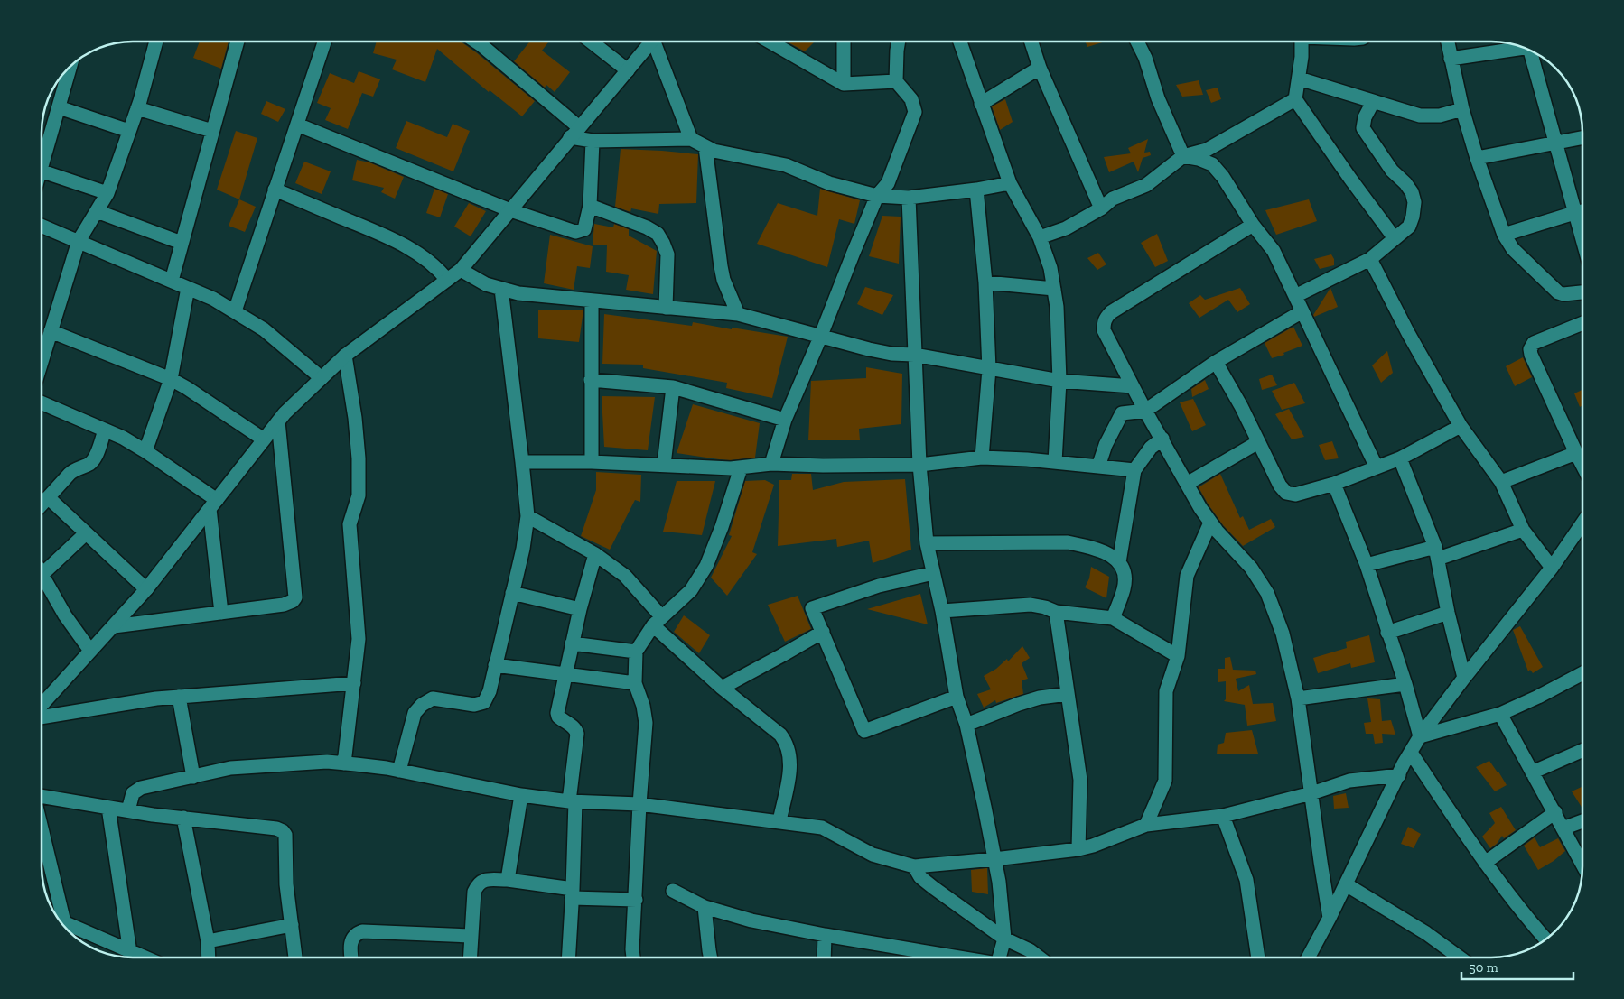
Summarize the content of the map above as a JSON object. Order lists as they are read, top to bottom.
{
  "scale_bar": "50 m"
}
